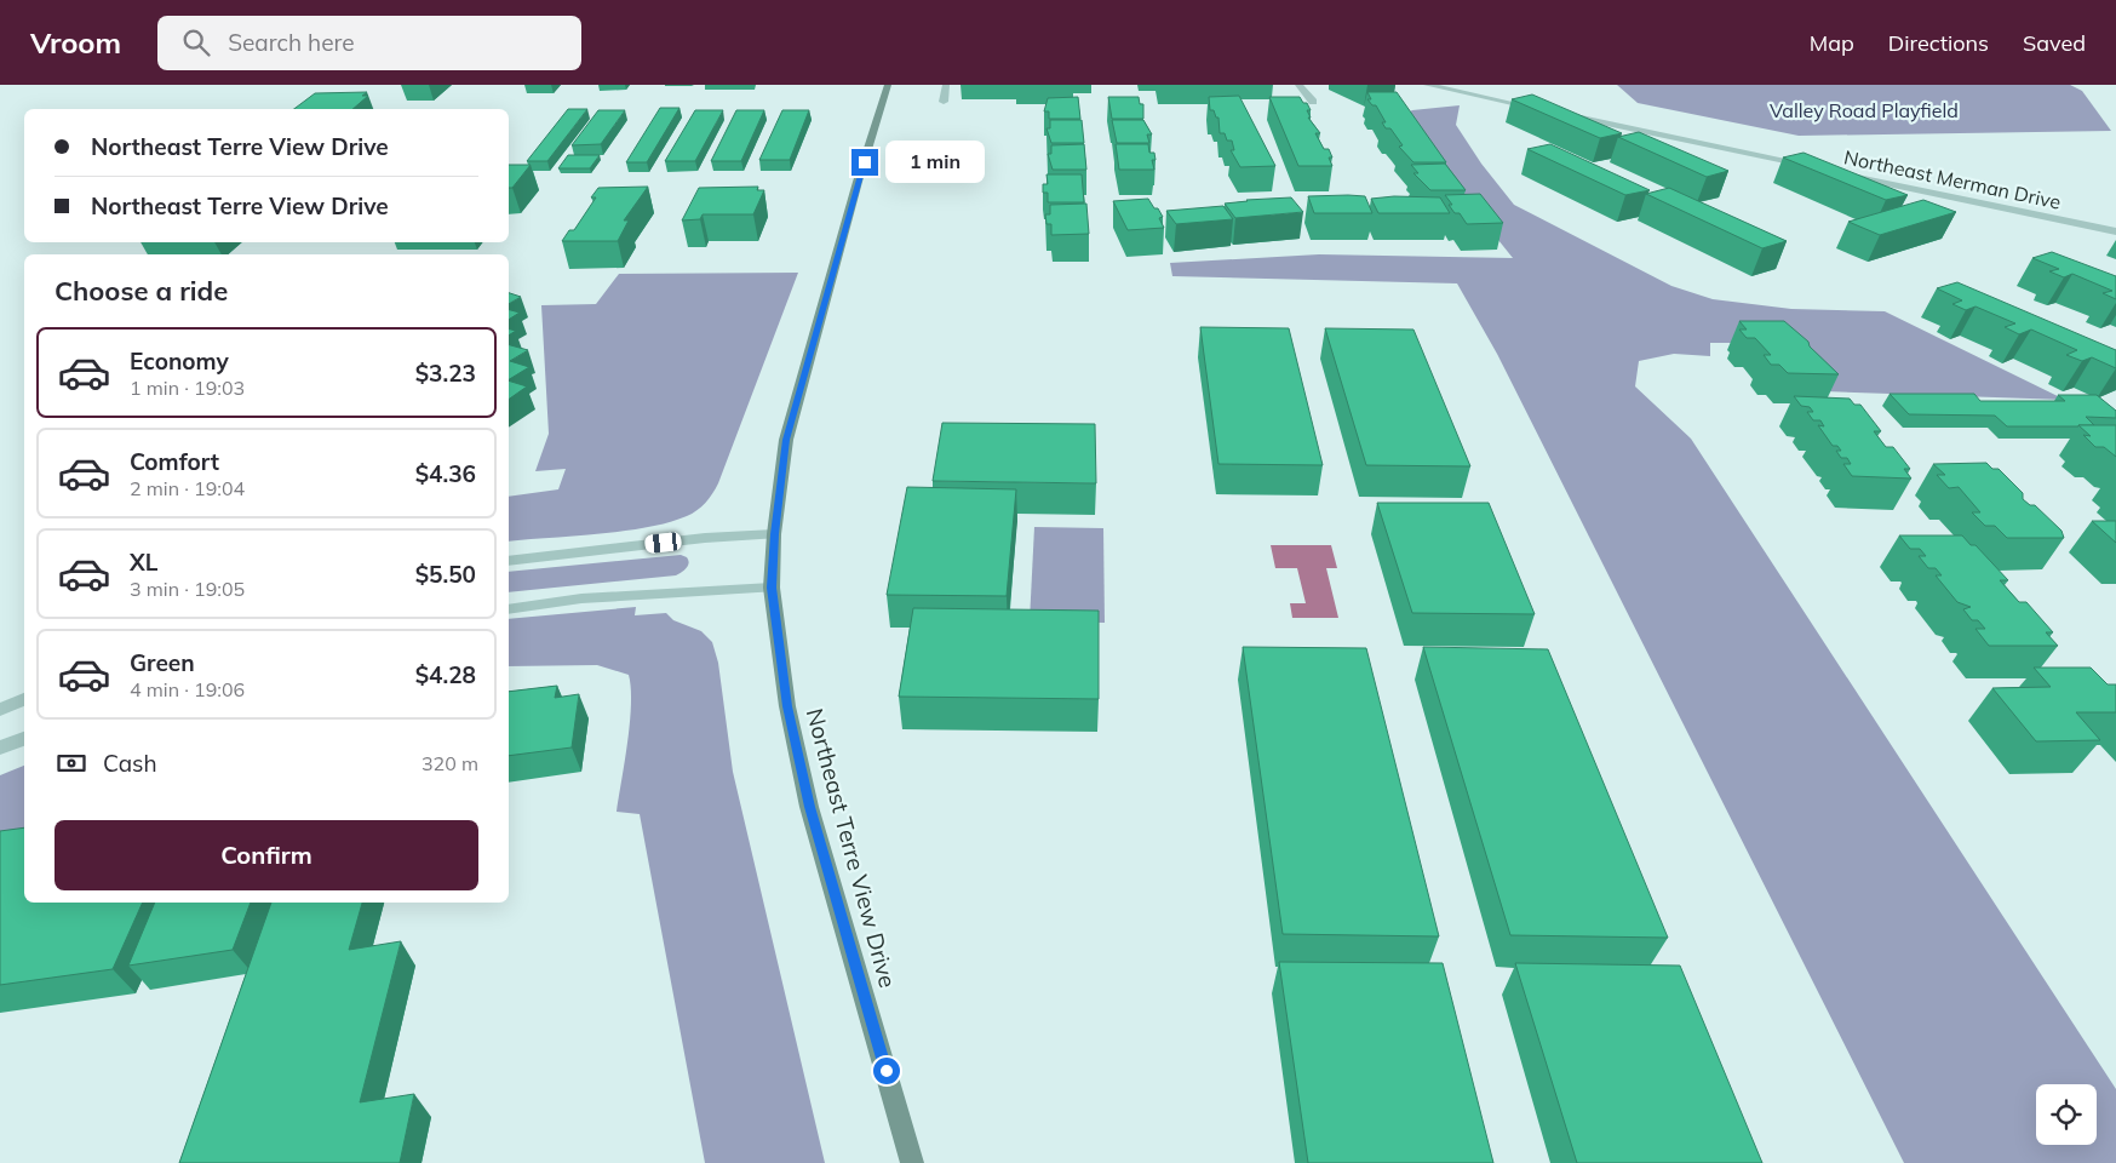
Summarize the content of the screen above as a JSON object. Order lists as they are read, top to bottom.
{
  "streets": {
    "main road": ["Northeast Terre View Drive"],
    "street": ["Northeast Merman Drive"]
  },
  "parks": ["Valley Road Playfield"],
  "page": {
    "header": "Vroom",
    "search": "Search here",
    "nav": ["Map", "Directions", "Saved"],
    "banner": ["Northeast Terre View Drive", "Northeast Terre View Drive"],
    "bubble": "1 min",
    "heading": "Choose a ride",
    "list": [
      {
        "name": "Economy",
        "note": "1 min · 19:03",
        "value": "$3.23"
      },
      {
        "name": "Comfort",
        "note": "2 min · 19:04",
        "value": "$4.36"
      },
      {
        "name": "XL",
        "note": "3 min · 19:05",
        "value": "$5.50"
      },
      {
        "name": "Green",
        "note": "4 min · 19:06",
        "value": "$4.28"
      }
    ],
    "pay": ["Cash", "320 m"],
    "buttons": "Confirm"
  }
}
